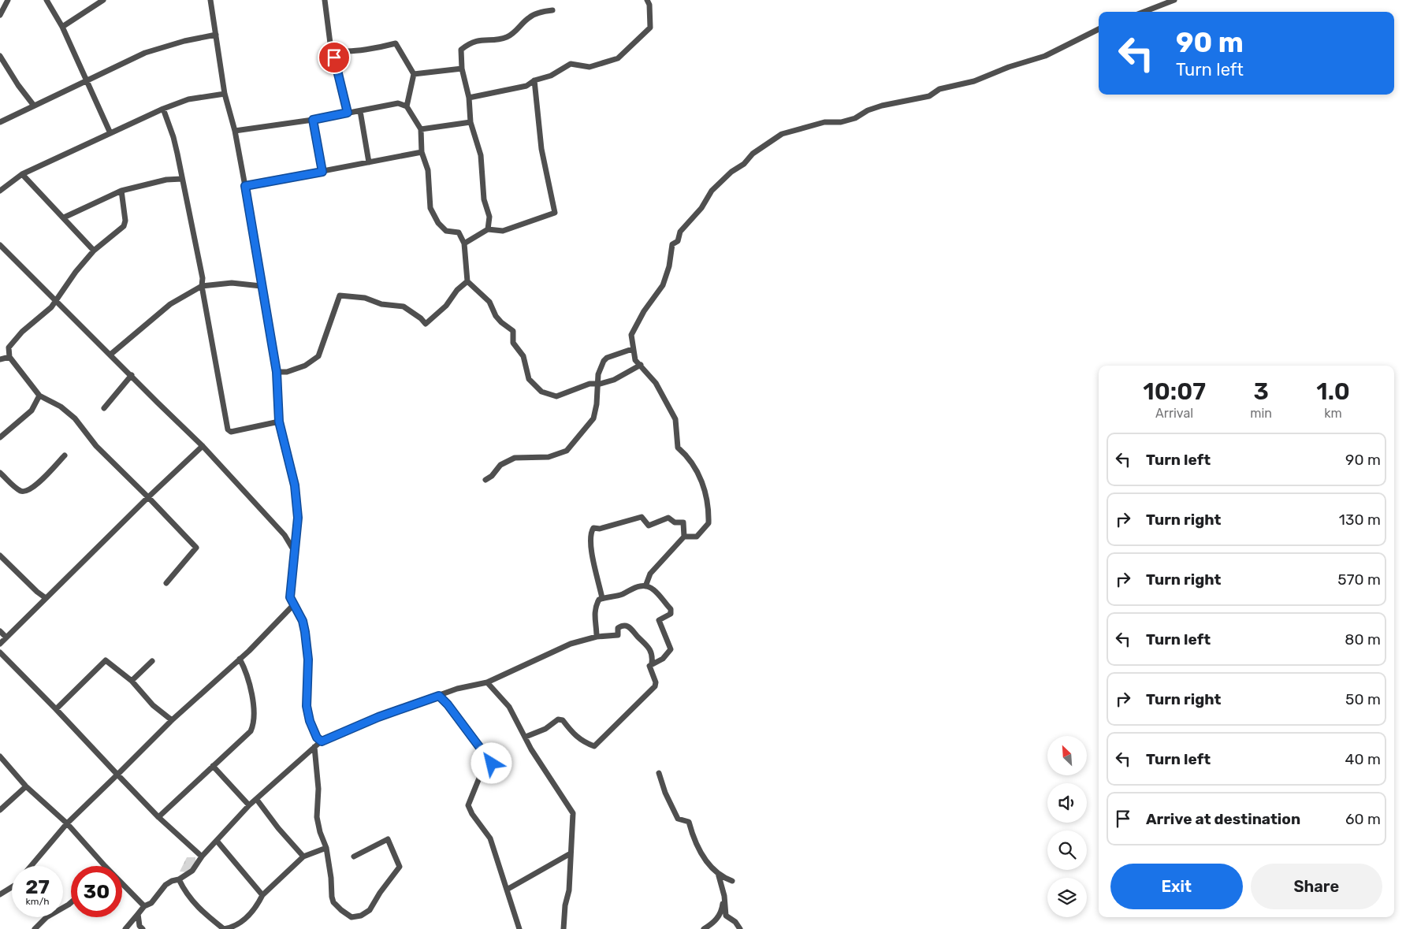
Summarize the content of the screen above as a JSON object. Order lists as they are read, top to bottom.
{
  "north": "top left",
  "page": {
    "turn": ["90 m", "Turn left"],
    "eta": [
      "10:07",
      "Arrival",
      "3",
      "min",
      "1.0",
      "km"
    ],
    "list": [
      {
        "name": "Turn left",
        "value": "90 m"
      },
      {
        "name": "Turn right",
        "value": "130 m"
      },
      {
        "name": "Turn right",
        "value": "570 m"
      },
      {
        "name": "Turn left",
        "value": "80 m"
      },
      {
        "name": "Turn right",
        "value": "50 m"
      },
      {
        "name": "Turn left",
        "value": "40 m"
      },
      {
        "name": "Arrive at destination",
        "value": "60 m"
      }
    ],
    "buttons": ["Exit", "Share"],
    "speed": "27 km/h",
    "limit": "30"
  }
}
